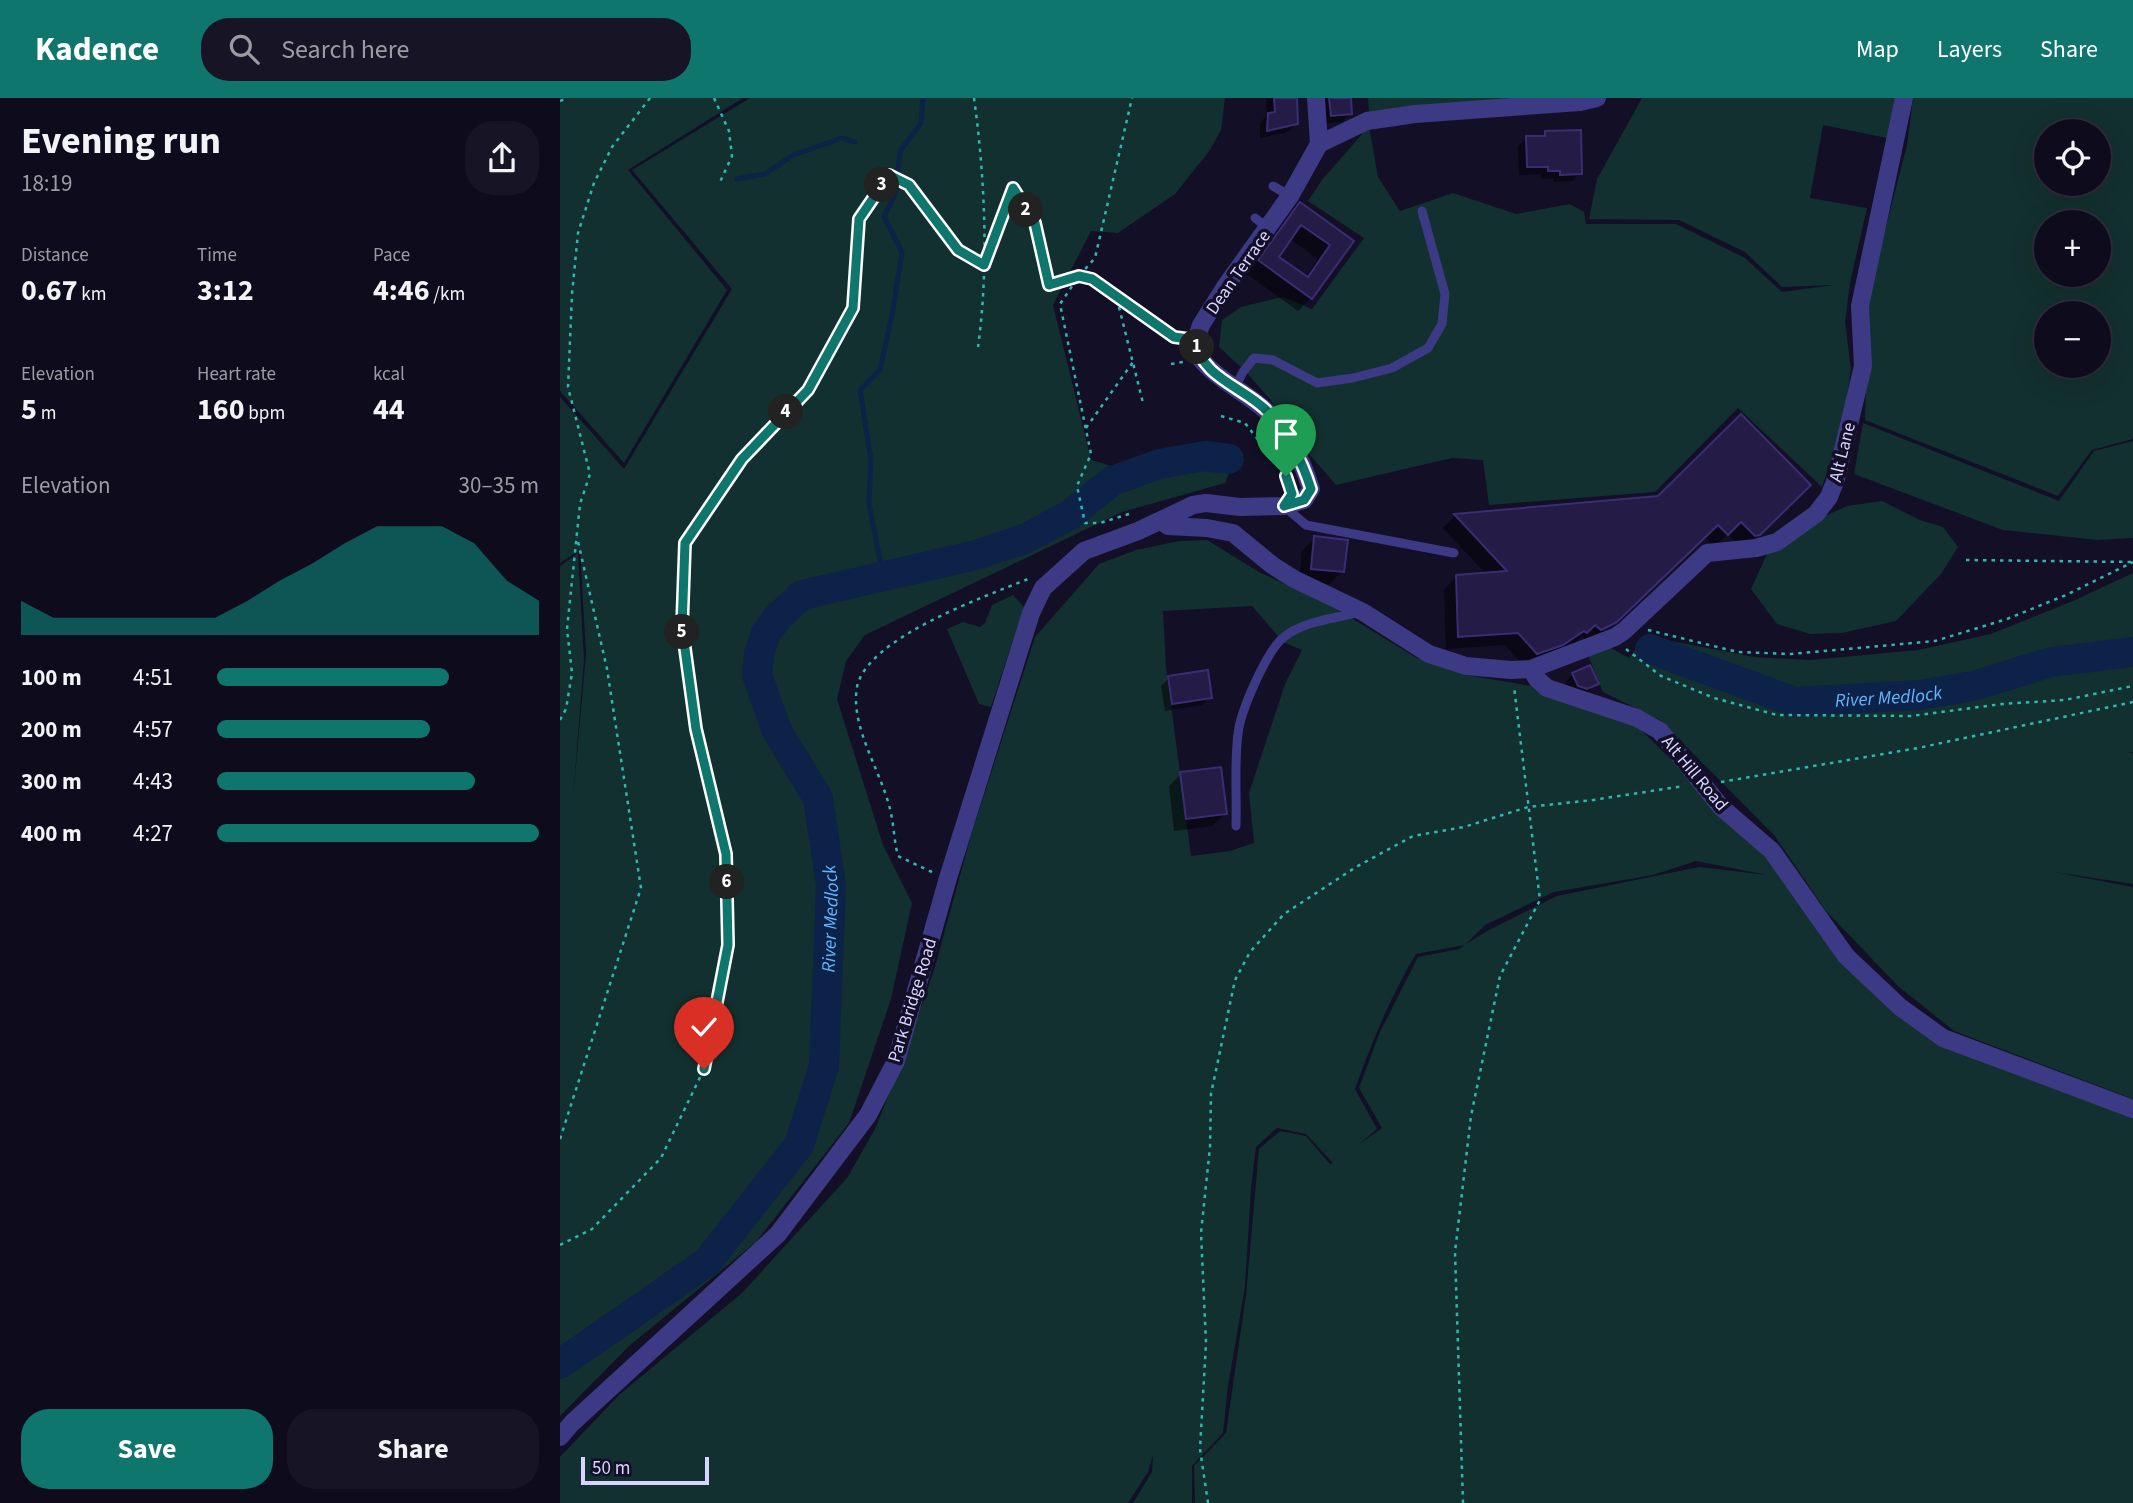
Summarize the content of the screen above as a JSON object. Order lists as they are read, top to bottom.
{
  "streets": {
    "street": [
      "Dean Terrace",
      "Alt Lane",
      "Alt Hill Road",
      "Park Bridge Road"
    ]
  },
  "crossings": [
    ["Alt Lane", "Alt Hill Road"]
  ],
  "water": ["River Medlock"],
  "scale_bar": "50 m",
  "page": {
    "header": "Kadence",
    "search": "Search here",
    "nav": ["Map", "Layers", "Share"],
    "heading": ["Evening run", "18:19"],
    "map_buttons": ["+", "−"],
    "pins": [
      "3",
      "2",
      "1",
      "4",
      "5",
      "6"
    ],
    "stats": [
      ["Distance", "0.67 km"],
      ["Time", "3:12"],
      ["Pace", "4:46 /km"],
      ["Elevation", "5 m"],
      ["Heart rate", "160 bpm"],
      ["kcal", "44"]
    ],
    "chart": ["Elevation", "30–35 m"],
    "list": [
      {
        "name": "100 m",
        "note": "4:51"
      },
      {
        "name": "200 m",
        "note": "4:57"
      },
      {
        "name": "300 m",
        "note": "4:43"
      },
      {
        "name": "400 m",
        "note": "4:27"
      }
    ],
    "buttons": ["Save", "Share"],
    "scale": "50 m"
  }
}
